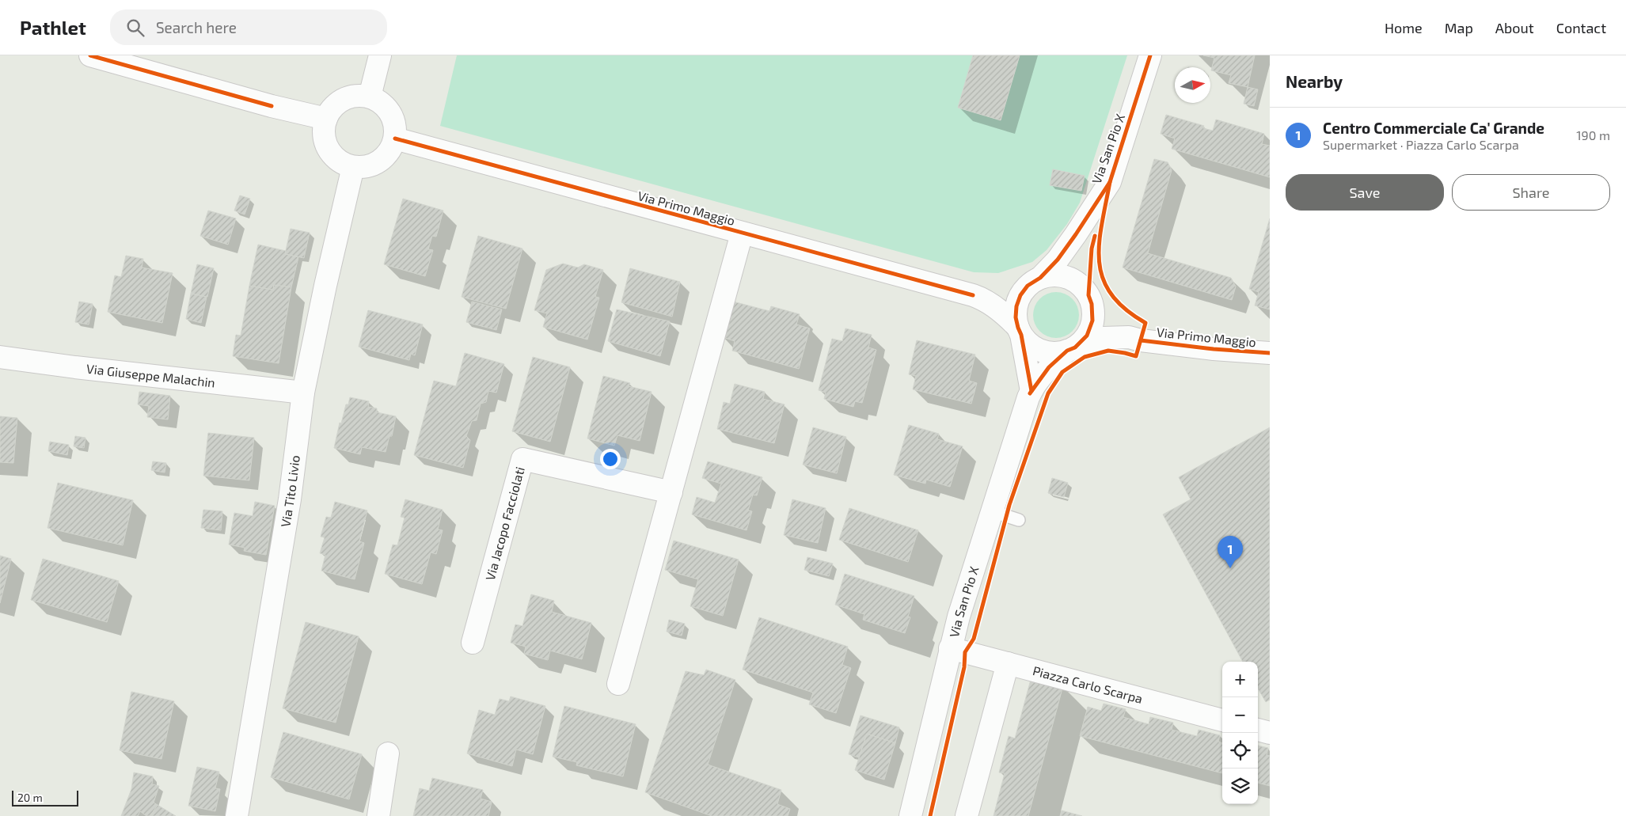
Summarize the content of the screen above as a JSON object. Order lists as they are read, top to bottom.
{
  "streets": {
    "street": [
      "Via San Pio X",
      "Via Primo Maggio",
      "Via Giuseppe Malachin",
      "Via Tito Livio",
      "Via Jacopo Facciolati",
      "Piazza Carlo Scarpa"
    ]
  },
  "crossings": [
    ["Via San Pio X", "Via Primo Maggio"],
    ["Via San Pio X", "Piazza Carlo Scarpa"],
    ["Via Primo Maggio", "Via Tito Livio"],
    ["Via Giuseppe Malachin", "Via Tito Livio"]
  ],
  "scale_bar": "20 m",
  "north": "right",
  "page": {
    "header": "Pathlet",
    "search": "Search here",
    "nav": [
      "Home",
      "Map",
      "About",
      "Contact"
    ],
    "heading": "Nearby",
    "list": [
      {
        "mark": "1",
        "name": "Centro Commerciale Ca' Grande",
        "note": "Supermarket · Piazza Carlo Scarpa",
        "value": "190 m"
      }
    ],
    "buttons": ["Save", "Share"],
    "pins": "1",
    "map_buttons": ["+", "−"],
    "scale": "20 m"
  }
}
